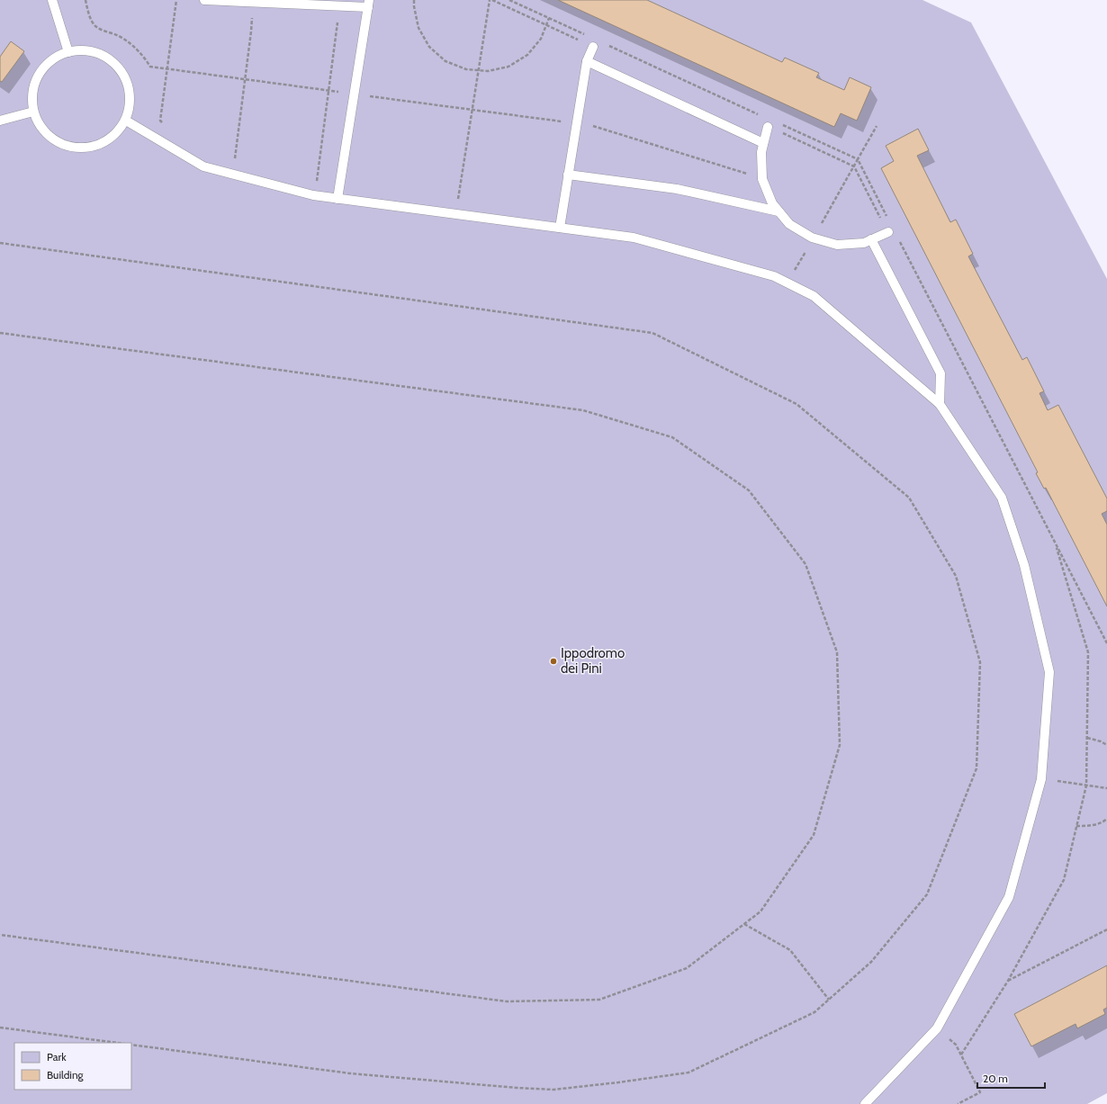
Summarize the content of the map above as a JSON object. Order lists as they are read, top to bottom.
{
  "places": ["Ippodromo dei Pini"],
  "legend": ["Park", "Building"],
  "scale_bar": "20 m"
}
